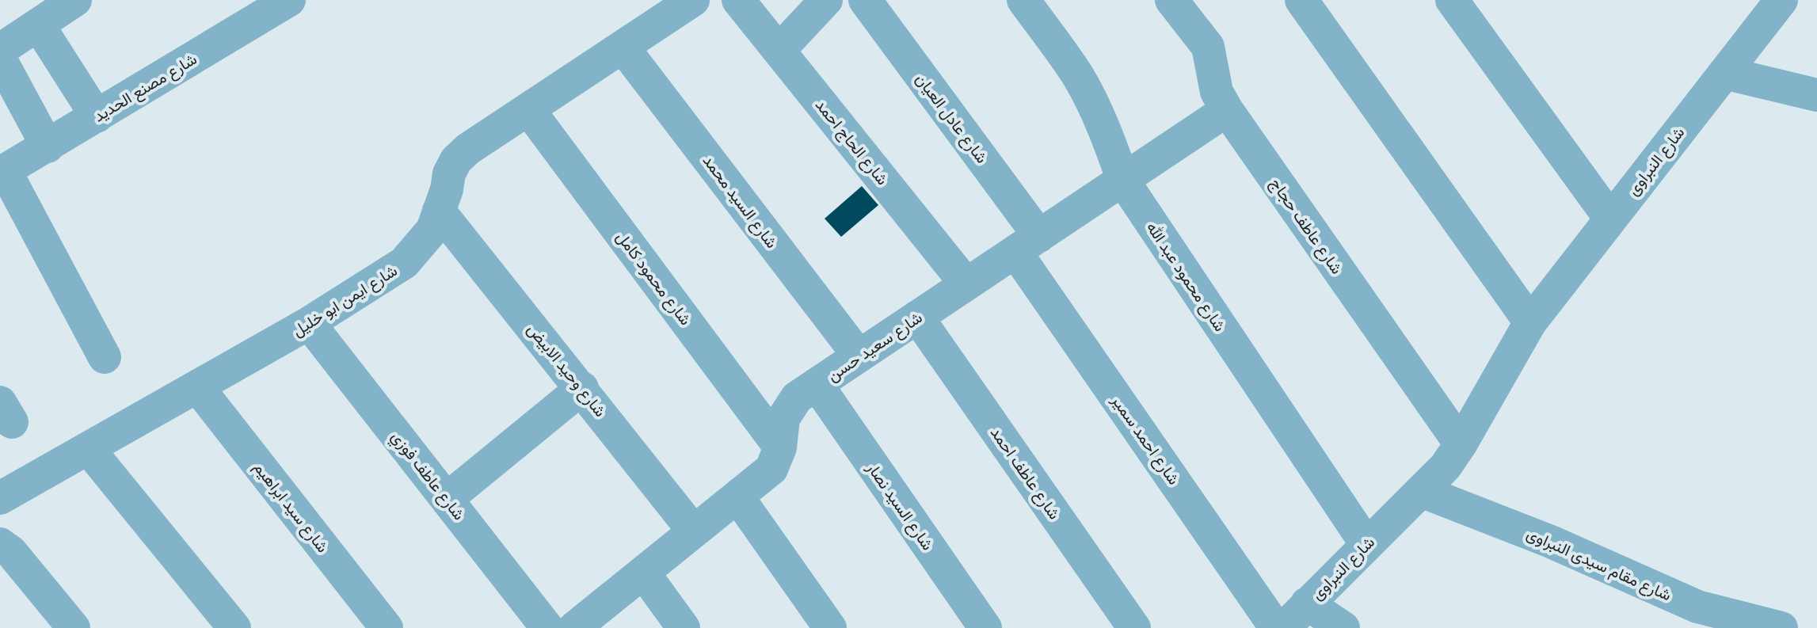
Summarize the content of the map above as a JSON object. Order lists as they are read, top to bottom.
{
  "streets": {
    "street": [
      "شارع مصنع الحديد",
      "شارع عادل العيان",
      "شارع الحاج احمد",
      "شارع النبراوى",
      "شارع السيد محمد",
      "شارع عاطف حجاج",
      "شارع محمود عبد الله",
      "شارع محمود كامل",
      "شارع ايمن ابو خليل",
      "شارع سعيد حسن",
      "شارع وحيد الابيض",
      "شارع احمد سمير",
      "شارع عاطف احمد",
      "شارع عاطف فوزي",
      "شارع السيد نصار",
      "شارع سيد ابراهيم",
      "شارع مقام سيدى النبراوى"
    ]
  },
  "crossings": [
    ["شارع عادل العيان", "شارع سعيد حسن"],
    ["شارع عادل العيان", "شارع احمد سمير"],
    ["شارع الحاج احمد", "شارع سعيد حسن"],
    ["شارع النبراوى", "شارع عاطف حجاج"],
    ["شارع النبراوى", "شارع محمود عبد الله"],
    ["شارع النبراوى", "شارع مقام سيدى النبراوى"],
    ["شارع السيد محمد", "شارع ايمن ابو خليل"],
    ["شارع السيد محمد", "شارع سعيد حسن"],
    ["شارع عاطف حجاج", "شارع سعيد حسن"],
    ["شارع محمود عبد الله", "شارع سعيد حسن"],
    ["شارع محمود كامل", "شارع ايمن ابو خليل"],
    ["شارع محمود كامل", "شارع سعيد حسن"],
    ["شارع ايمن ابو خليل", "شارع وحيد الابيض"],
    ["شارع ايمن ابو خليل", "شارع عاطف فوزي"],
    ["شارع ايمن ابو خليل", "شارع سيد ابراهيم"],
    ["شارع سعيد حسن", "شارع وحيد الابيض"],
    ["شارع سعيد حسن", "شارع احمد سمير"],
    ["شارع سعيد حسن", "شارع عاطف احمد"],
    ["شارع سعيد حسن", "شارع السيد نصار"]
  ]
}
